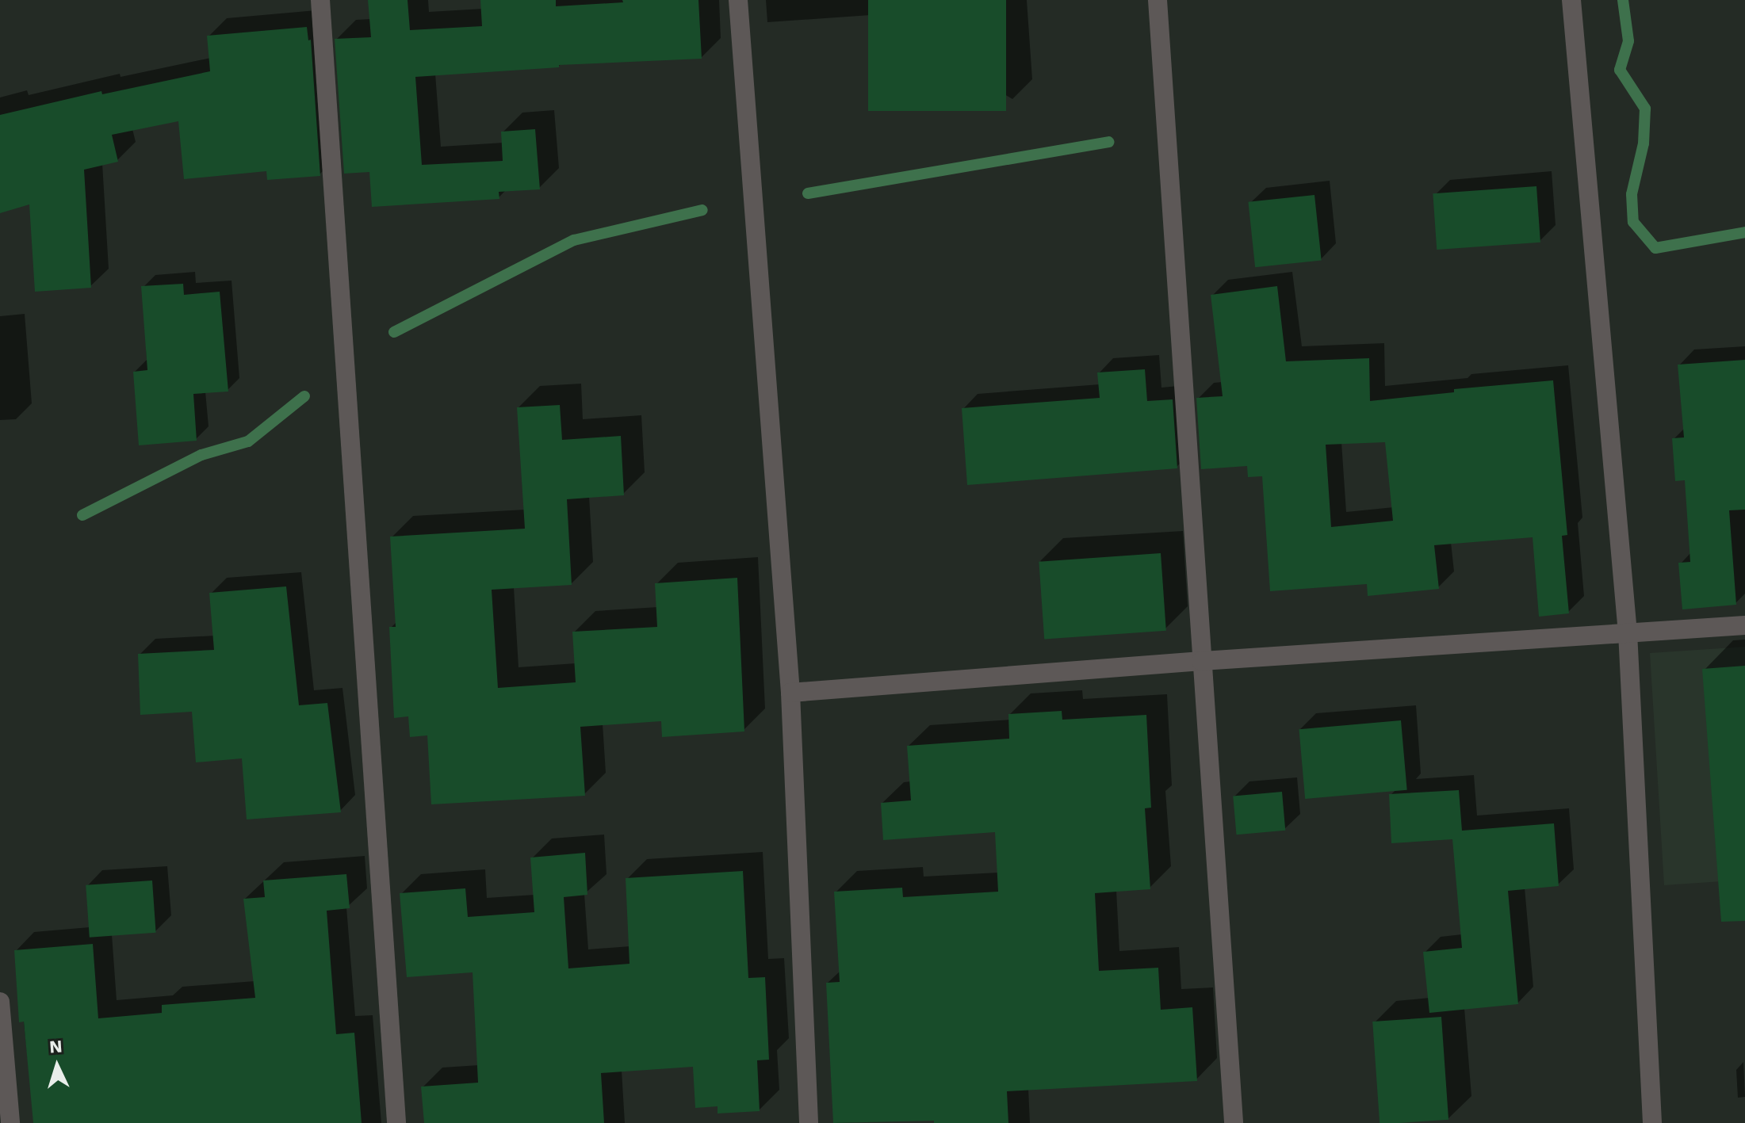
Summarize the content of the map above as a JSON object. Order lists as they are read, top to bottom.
{
  "north": "top"
}
